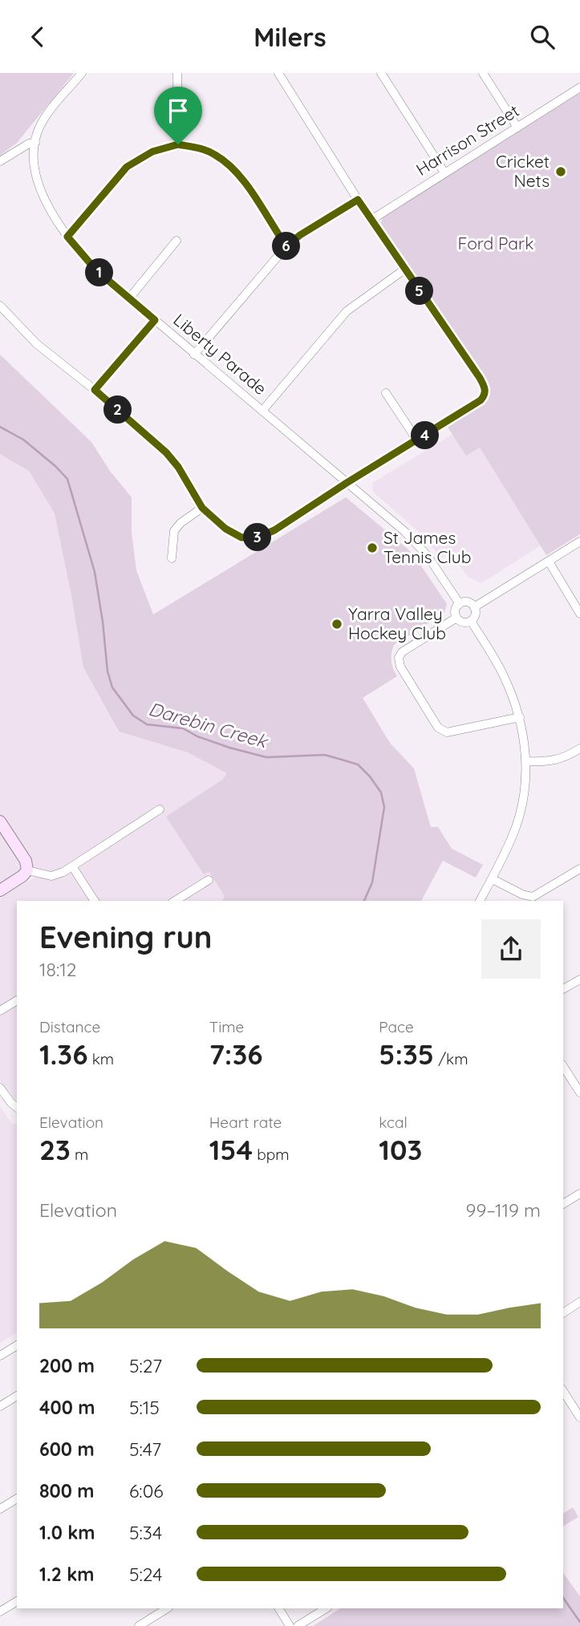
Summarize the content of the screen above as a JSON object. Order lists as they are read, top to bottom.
{
  "streets": {
    "street": ["Harrison Street", "Liberty Parade"]
  },
  "water": ["Darebin Creek"],
  "parks": ["Ford Park"],
  "places": ["Cricket Nets", "St James Tennis Club", "Yarra Valley Hockey Club"],
  "page": {
    "header": "Milers",
    "pins": [
      "6",
      "1",
      "5",
      "2",
      "4",
      "3"
    ],
    "heading": ["Evening run", "18:12"],
    "stats": [
      ["Distance", "1.36 km"],
      ["Time", "7:36"],
      ["Pace", "5:35 /km"],
      ["Elevation", "23 m"],
      ["Heart rate", "154 bpm"],
      ["kcal", "103"]
    ],
    "chart": ["Elevation", "99–119 m"],
    "list": [
      {
        "name": "200 m",
        "note": "5:27"
      },
      {
        "name": "400 m",
        "note": "5:15"
      },
      {
        "name": "600 m",
        "note": "5:47"
      },
      {
        "name": "800 m",
        "note": "6:06"
      },
      {
        "name": "1.0 km",
        "note": "5:34"
      },
      {
        "name": "1.2 km",
        "note": "5:24"
      }
    ]
  }
}
